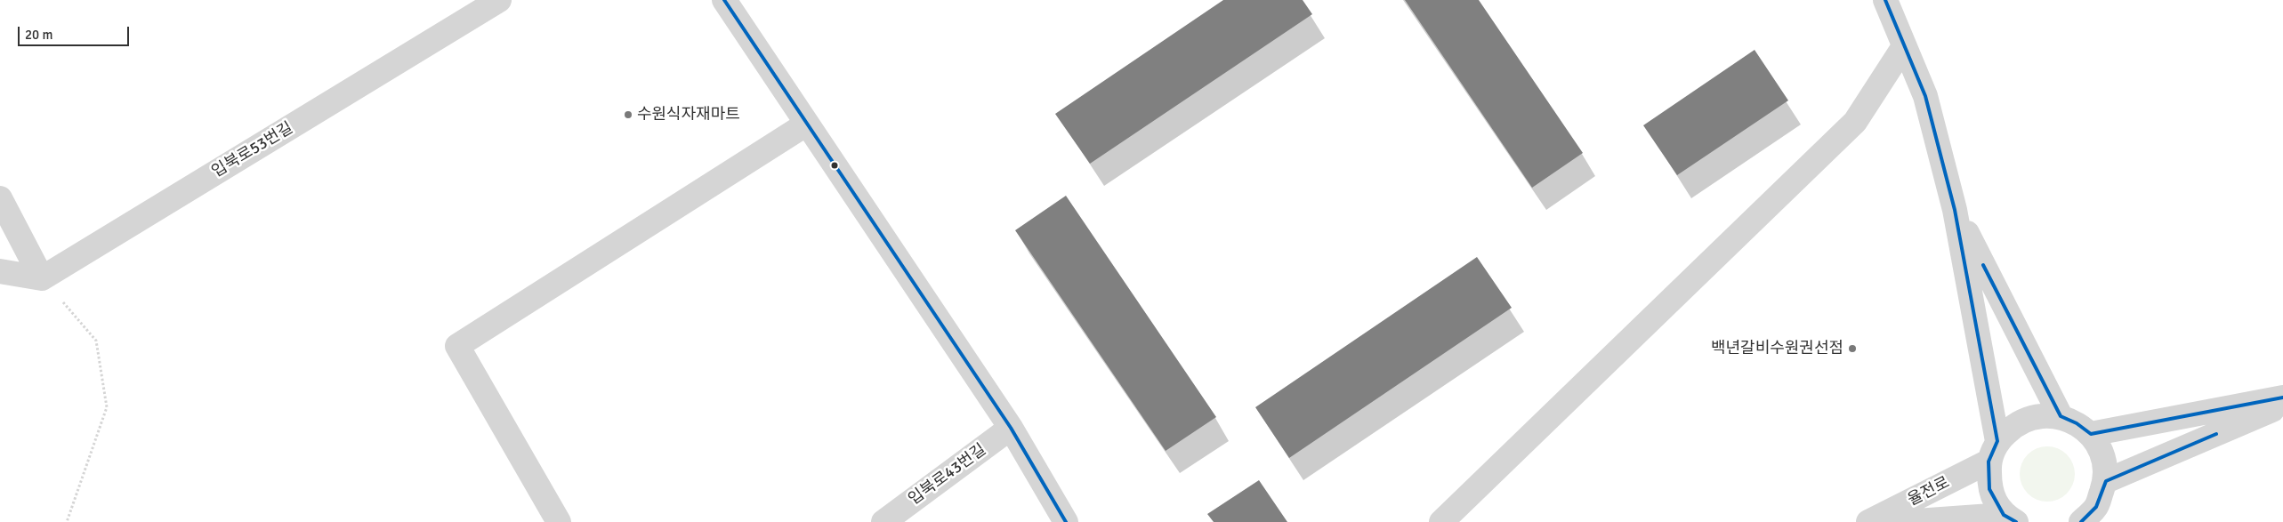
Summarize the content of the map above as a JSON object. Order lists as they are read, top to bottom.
{
  "streets": {
    "street": ["입북로53번길", "입북로43번길", "율전로"]
  },
  "places": ["수원식자재마트", "백년갈비수원권선점"],
  "scale_bar": "20 m"
}
